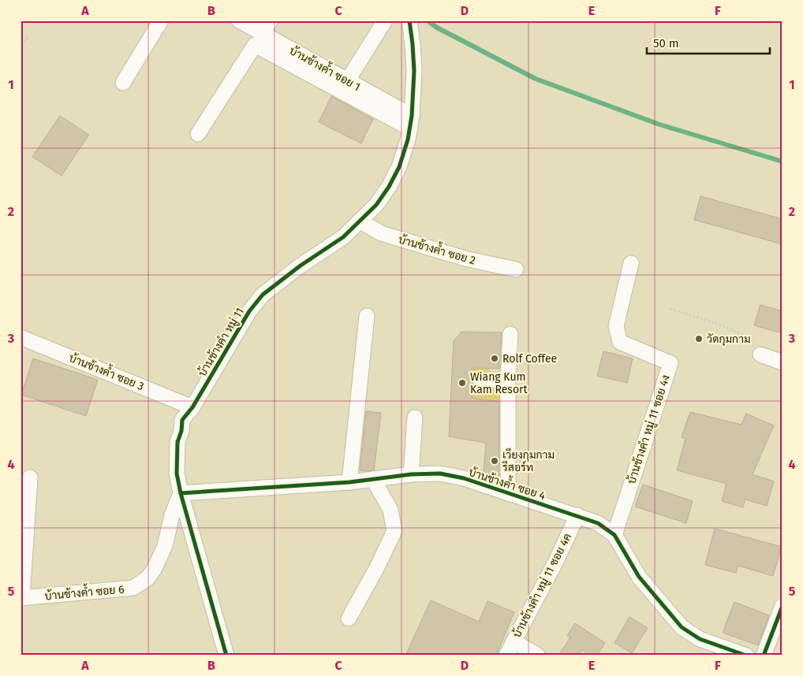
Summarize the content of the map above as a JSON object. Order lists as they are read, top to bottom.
{
  "streets": {
    "street": [
      "บ้านช้างค้ำ ซอย 1",
      "บ้านช้างค้ำ ซอย 2",
      "บ้านช้างคำ หมู่ 11",
      "บ้านช้างค้ำ ซอย 3",
      "บ้านช้างคำ หมู่ 11 ซอย 4ง",
      "บ้านช้างค้ำ ซอย 4",
      "บ้านช้างคำ หมู่ 11 ซอย 4ค",
      "บ้านช้างค้ำ ซอย 6"
    ]
  },
  "crossings": [
    ["บ้านช้างค้ำ ซอย 1", "บ้านช้างคำ หมู่ 11"],
    ["บ้านช้างค้ำ ซอย 2", "บ้านช้างคำ หมู่ 11"],
    ["บ้านช้างคำ หมู่ 11", "บ้านช้างค้ำ ซอย 3"],
    ["บ้านช้างคำ หมู่ 11", "บ้านช้างค้ำ ซอย 4"],
    ["บ้านช้างคำ หมู่ 11", "บ้านช้างค้ำ ซอย 6"],
    ["บ้านช้างคำ หมู่ 11 ซอย 4ง", "บ้านช้างค้ำ ซอย 4"],
    ["บ้านช้างค้ำ ซอย 4", "บ้านช้างคำ หมู่ 11 ซอย 4ค"],
    ["บ้านช้างค้ำ ซอย 4", "บ้านช้างค้ำ ซอย 6"]
  ],
  "places": [
    "วัดกุมกาม",
    "Rolf Coffee",
    "Wiang Kum Kam Resort",
    "เวียงกุมกาม รีสอร์ท"
  ],
  "scale_bar": "50 m",
  "grid": {
    "columns": [
      "A",
      "B",
      "C",
      "D",
      "E",
      "F"
    ],
    "rows": [
      "1",
      "2",
      "3",
      "4",
      "5"
    ]
  }
}
